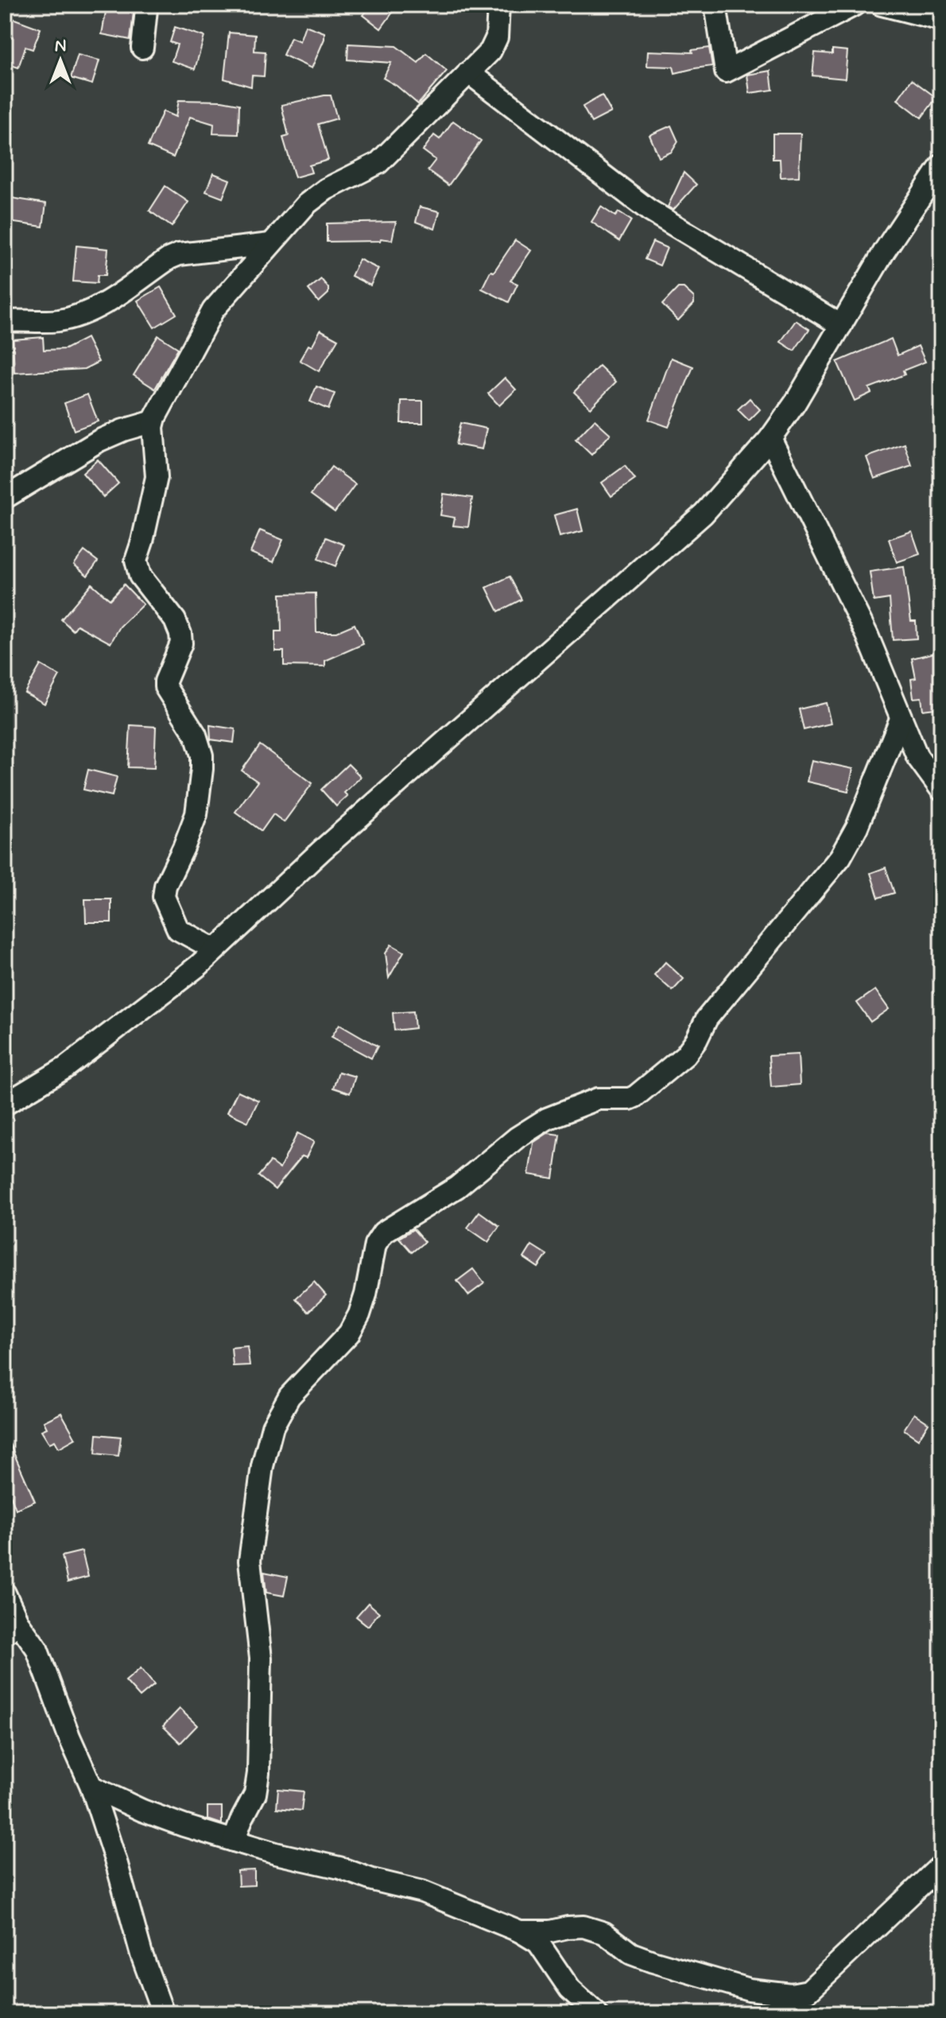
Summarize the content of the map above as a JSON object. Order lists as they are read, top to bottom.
{
  "north": "top"
}
